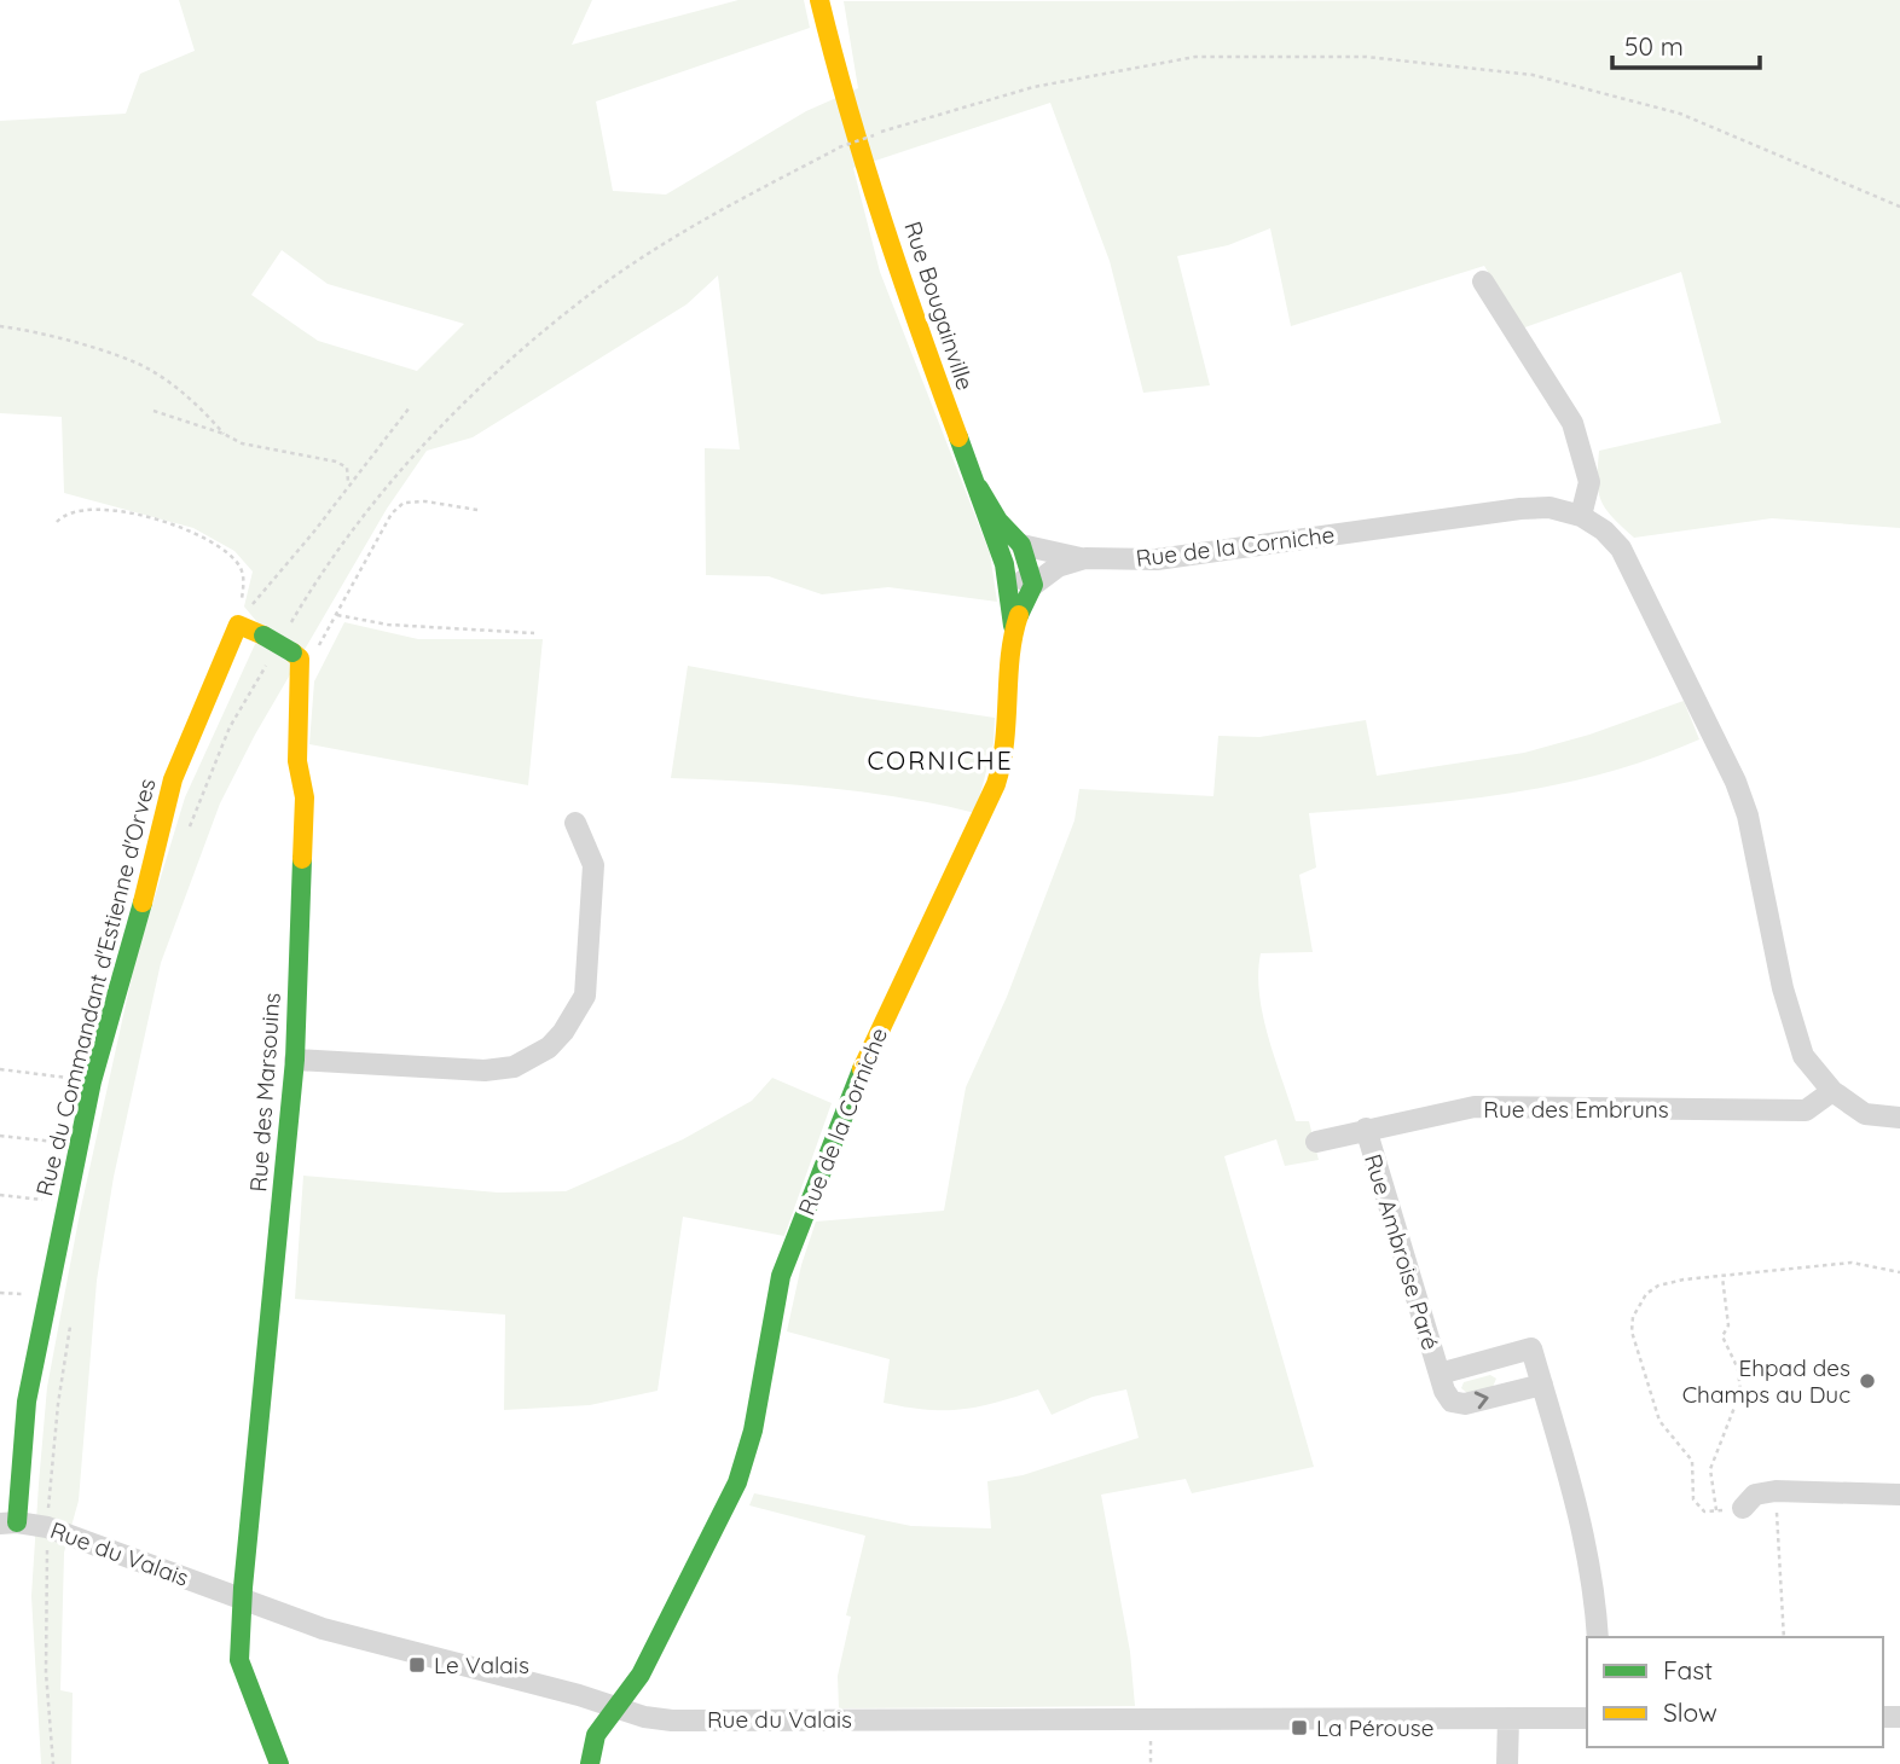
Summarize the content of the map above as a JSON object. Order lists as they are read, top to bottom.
{
  "streets": {
    "street": [
      "Rue Bougainville",
      "Rue de la Corniche",
      "Rue du Commandant d'Estienne d'Orves",
      "Rue des Marsouins",
      "Rue des Embruns",
      "Rue Ambroise Paré",
      "Rue du Valais"
    ]
  },
  "crossings": [
    ["Rue Bougainville", "Rue de la Corniche"],
    ["Rue de la Corniche", "Rue des Embruns"],
    ["Rue de la Corniche", "Rue du Valais"],
    ["Rue du Commandant d'Estienne d'Orves", "Rue des Marsouins"],
    ["Rue du Commandant d'Estienne d'Orves", "Rue du Valais"],
    ["Rue des Marsouins", "Rue du Valais"],
    ["Rue des Embruns", "Rue Ambroise Paré"]
  ],
  "districts": ["CORNICHE"],
  "places": {
    "other": ["Ehpad des Champs au Duc"],
    "transit": ["Le Valais", "La Pérouse"]
  },
  "legend": ["Fast", "Slow"],
  "scale_bar": "50 m"
}
